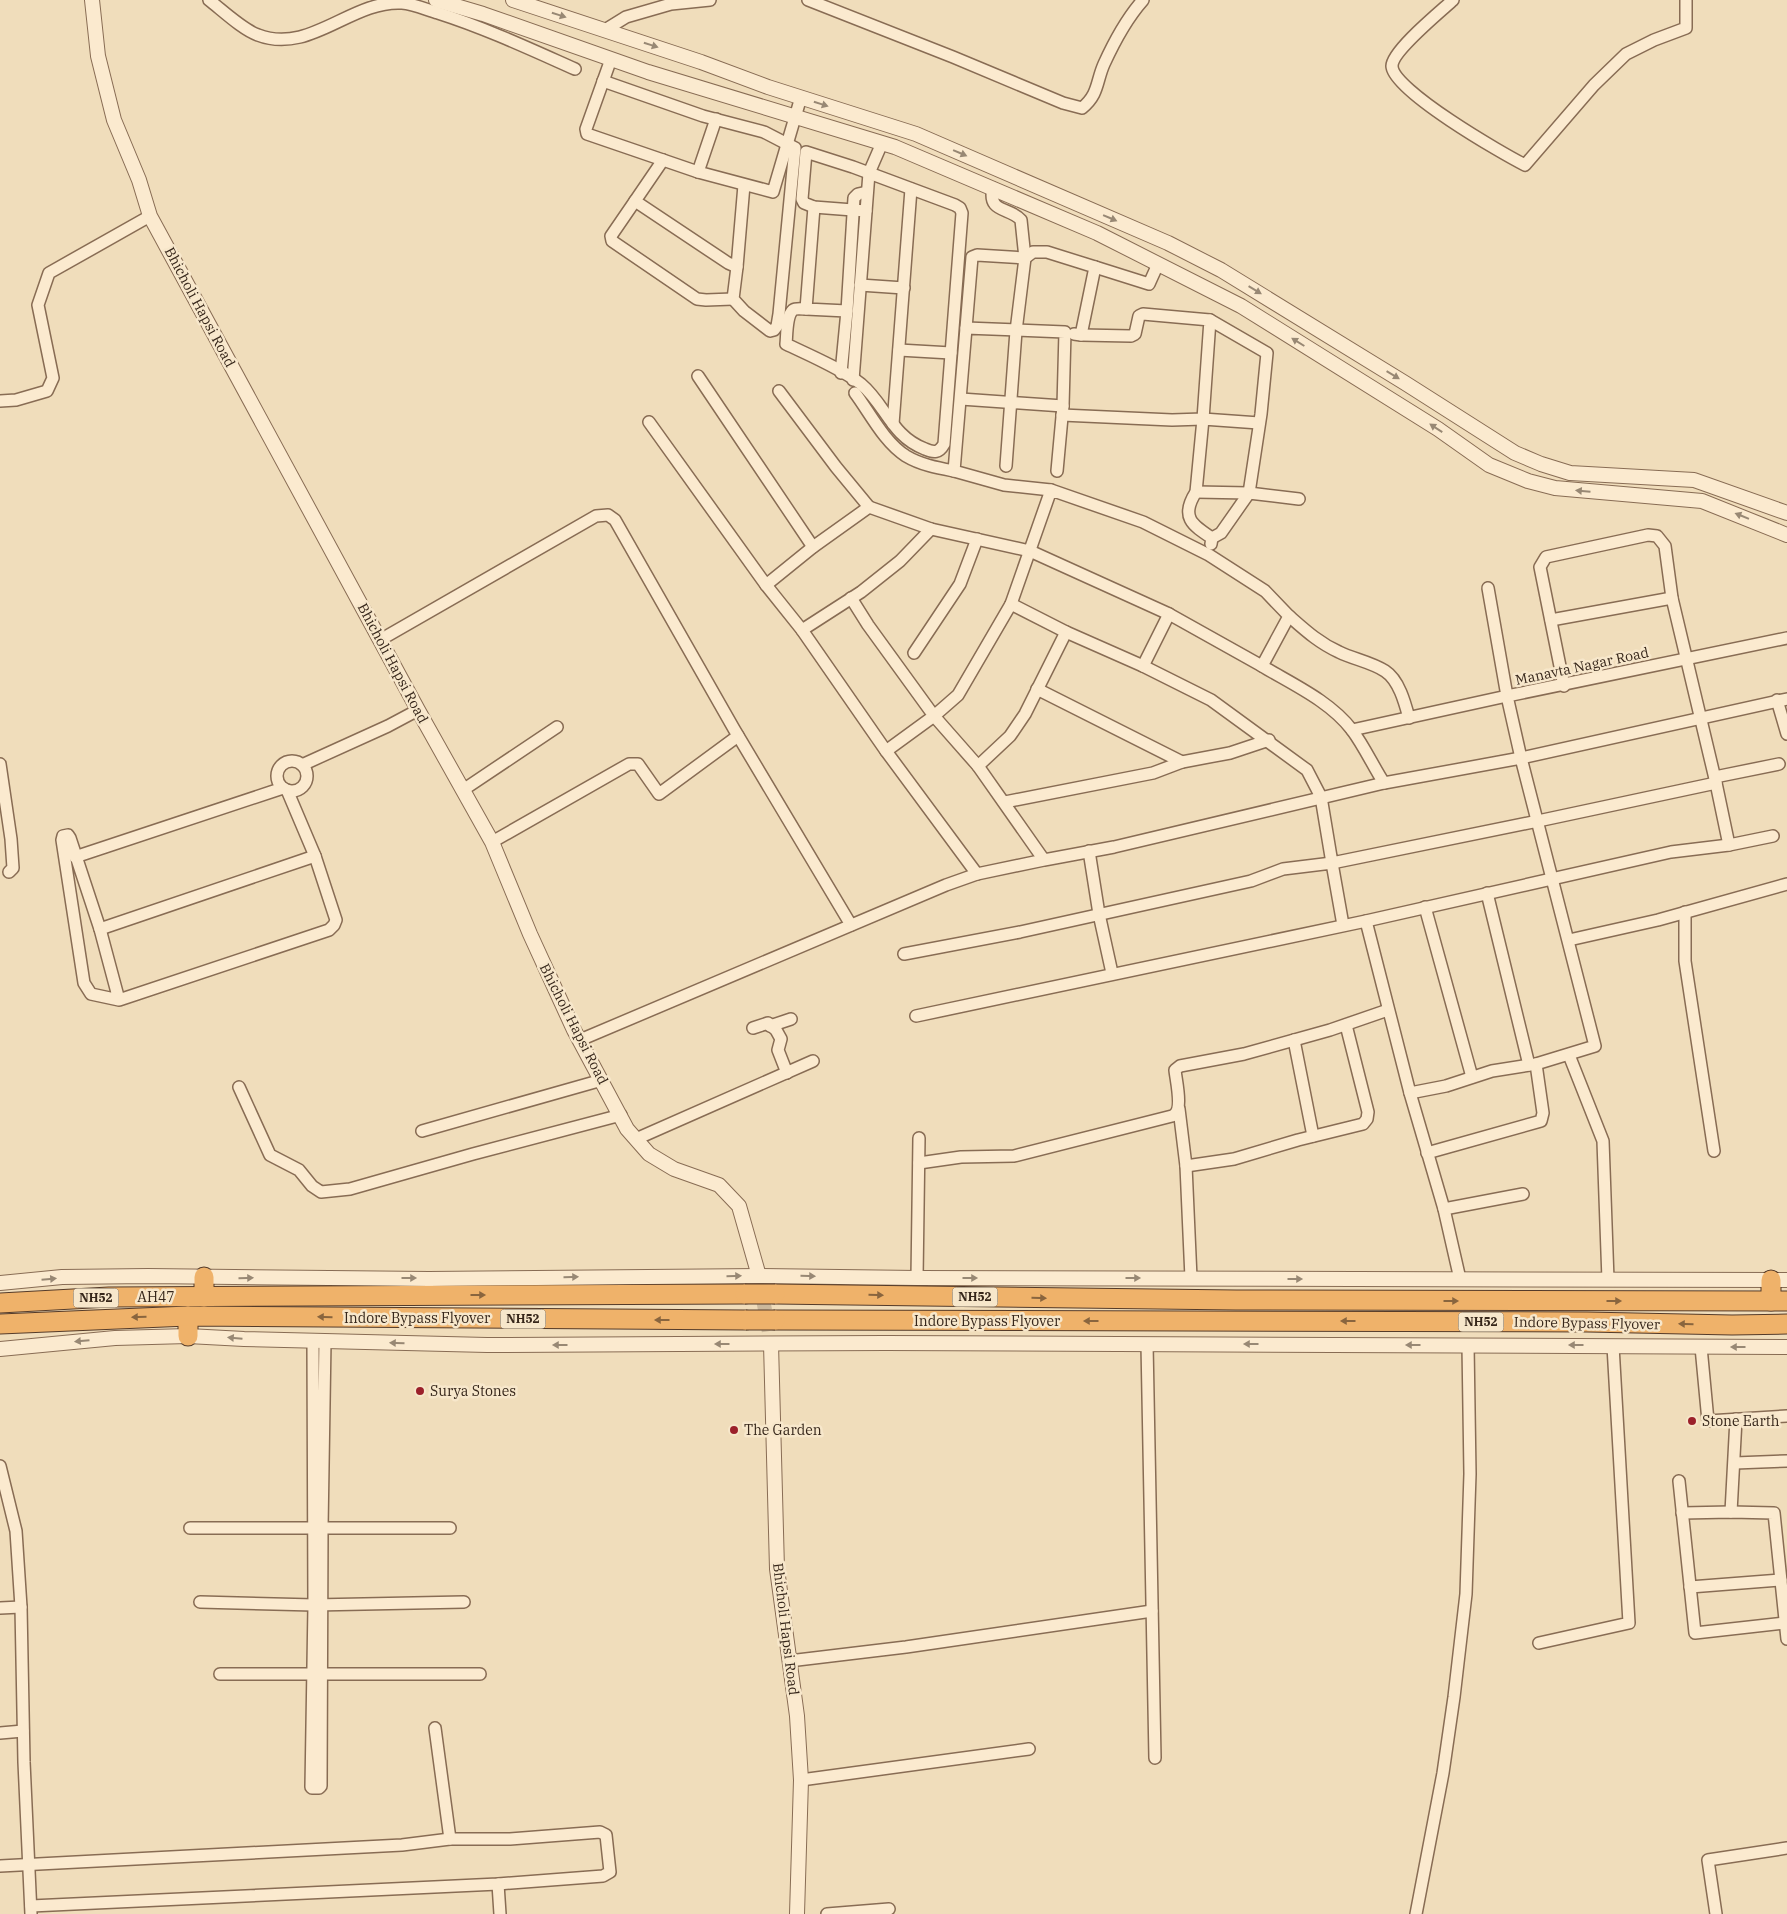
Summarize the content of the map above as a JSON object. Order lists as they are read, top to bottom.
{
  "streets": {
    "highway": ["AH47", "NH52", "Indore Bypass Flyover"],
    "street": ["Bhicholi Hapsi Road", "Manavta Nagar Road"]
  },
  "crossings": [
    ["AH47", "Indore Bypass Flyover"],
    ["NH52", "Indore Bypass Flyover"]
  ],
  "places": ["Surya Stones", "Stone Earth", "The Garden"]
}
